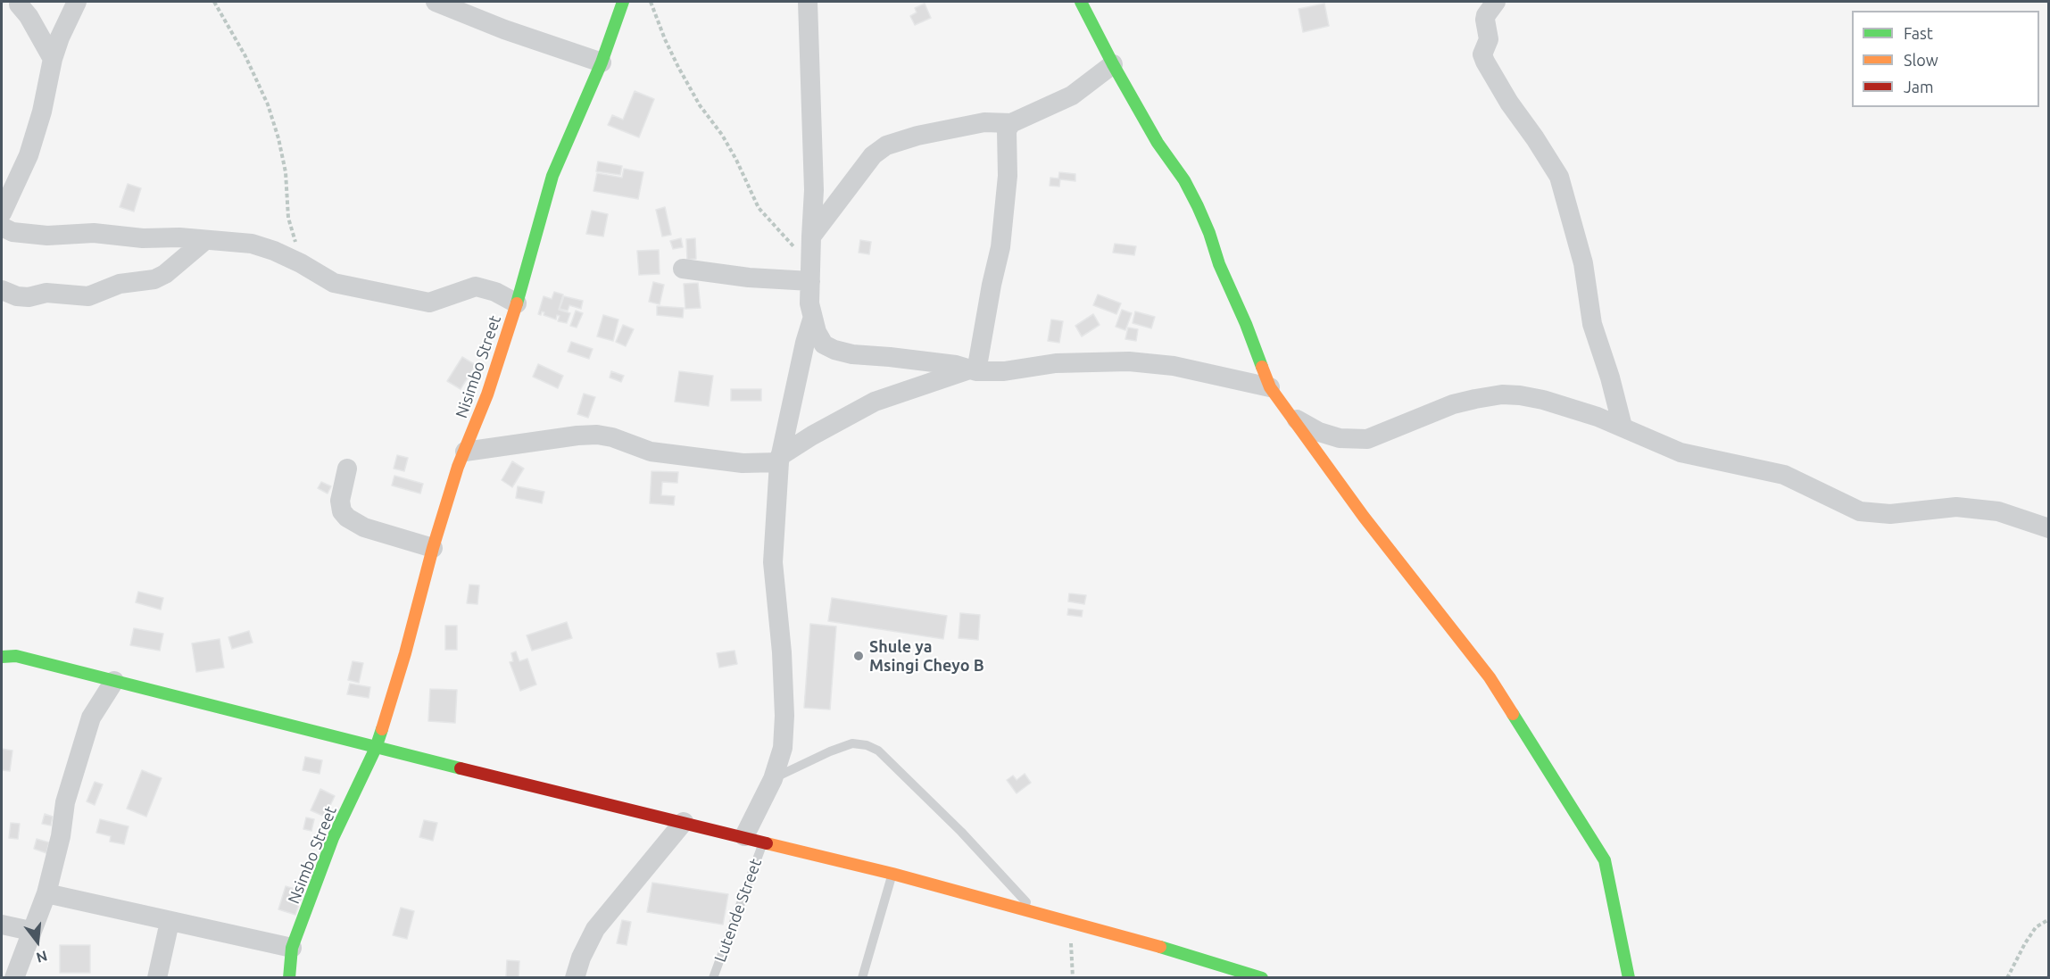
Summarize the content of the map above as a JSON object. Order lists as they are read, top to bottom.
{
  "streets": {
    "street": ["Nisimbo Street", "Nsimbo Street"],
    "lane": ["Lutende Street"]
  },
  "crossings": [
    ["Nisimbo Street", "Nsimbo Street"]
  ],
  "places": ["Shule ya Msingi Cheyo B"],
  "legend": ["Fast", "Slow", "Jam"],
  "north": "bottom"
}
